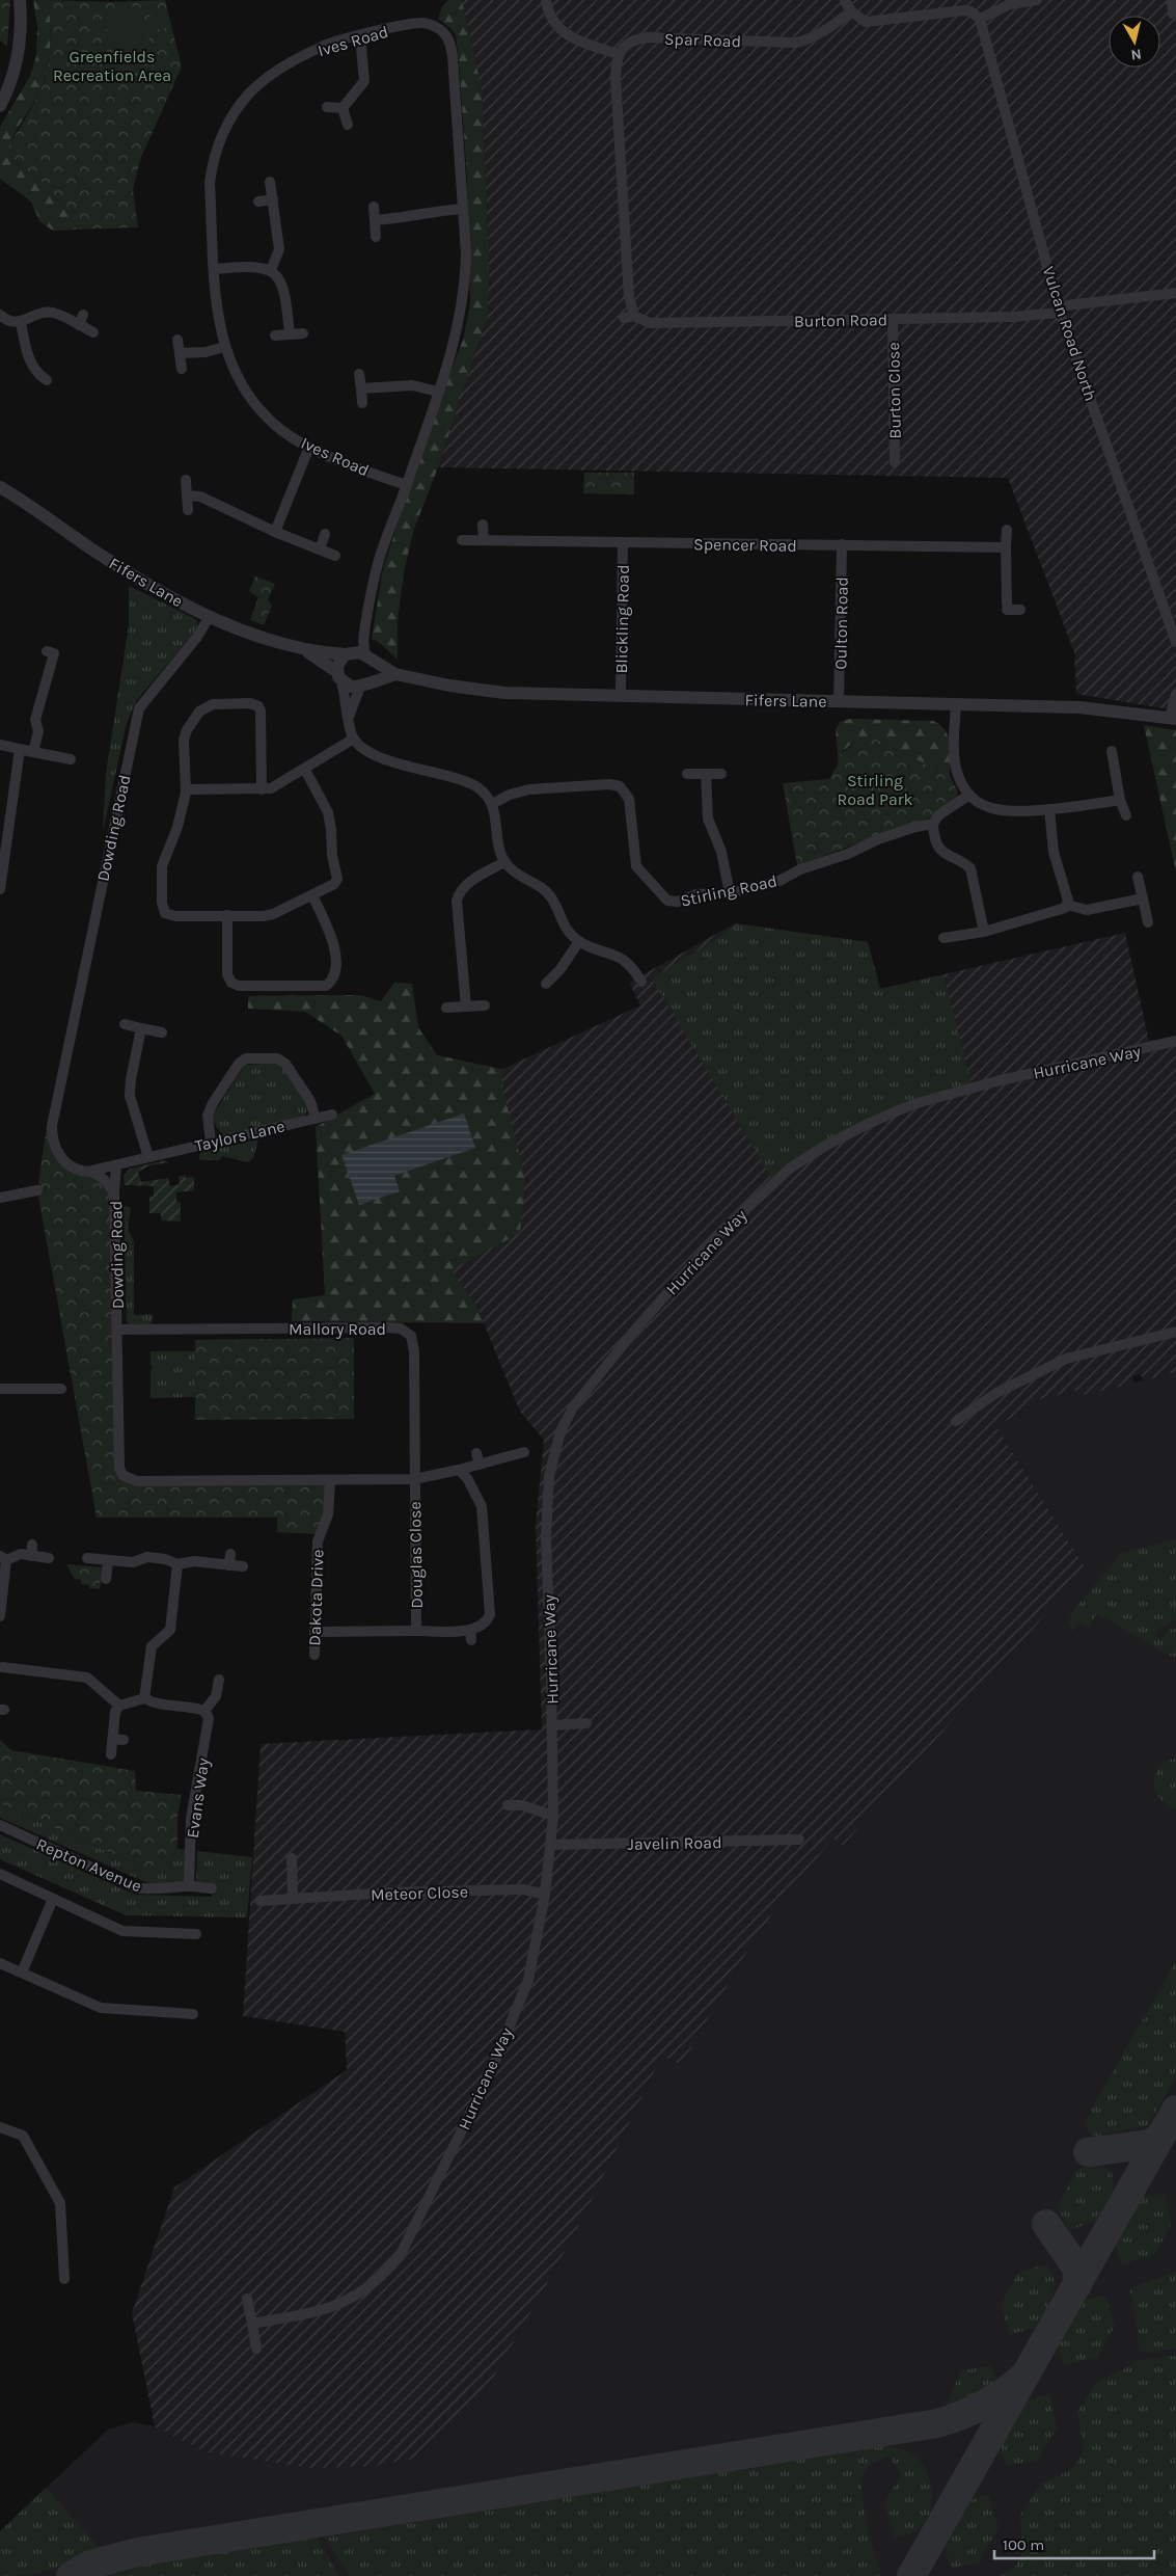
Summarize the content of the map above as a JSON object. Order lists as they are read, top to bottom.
{
  "streets": {
    "street": [
      "Spar Road",
      "Ives Road",
      "Burton Road",
      "Vulcan Road North",
      "Burton Close",
      "Spencer Road",
      "Fifers Lane",
      "Blickling Road",
      "Oulton Road",
      "Dowding Road",
      "Stirling Road",
      "Hurricane Way",
      "Taylors Lane",
      "Mallory Road",
      "Douglas Close",
      "Dakota Drive",
      "Evans Way",
      "Javelin Road",
      "Repton Avenue",
      "Meteor Close"
    ]
  },
  "crossings": [
    ["Spar Road", "Burton Road"],
    ["Ives Road", "Fifers Lane"],
    ["Burton Road", "Vulcan Road North"],
    ["Burton Road", "Burton Close"],
    ["Spencer Road", "Blickling Road"],
    ["Spencer Road", "Oulton Road"],
    ["Fifers Lane", "Blickling Road"],
    ["Fifers Lane", "Oulton Road"],
    ["Fifers Lane", "Dowding Road"],
    ["Dowding Road", "Taylors Lane"],
    ["Dowding Road", "Mallory Road"],
    ["Dowding Road", "Douglas Close"],
    ["Dowding Road", "Dakota Drive"],
    ["Hurricane Way", "Javelin Road"],
    ["Hurricane Way", "Meteor Close"],
    ["Mallory Road", "Douglas Close"],
    ["Douglas Close", "Dakota Drive"],
    ["Evans Way", "Repton Avenue"]
  ],
  "parks": ["Greenfields Recreation Area", "Stirling Road Park"],
  "scale_bar": "100 m",
  "north": "bottom"
}
